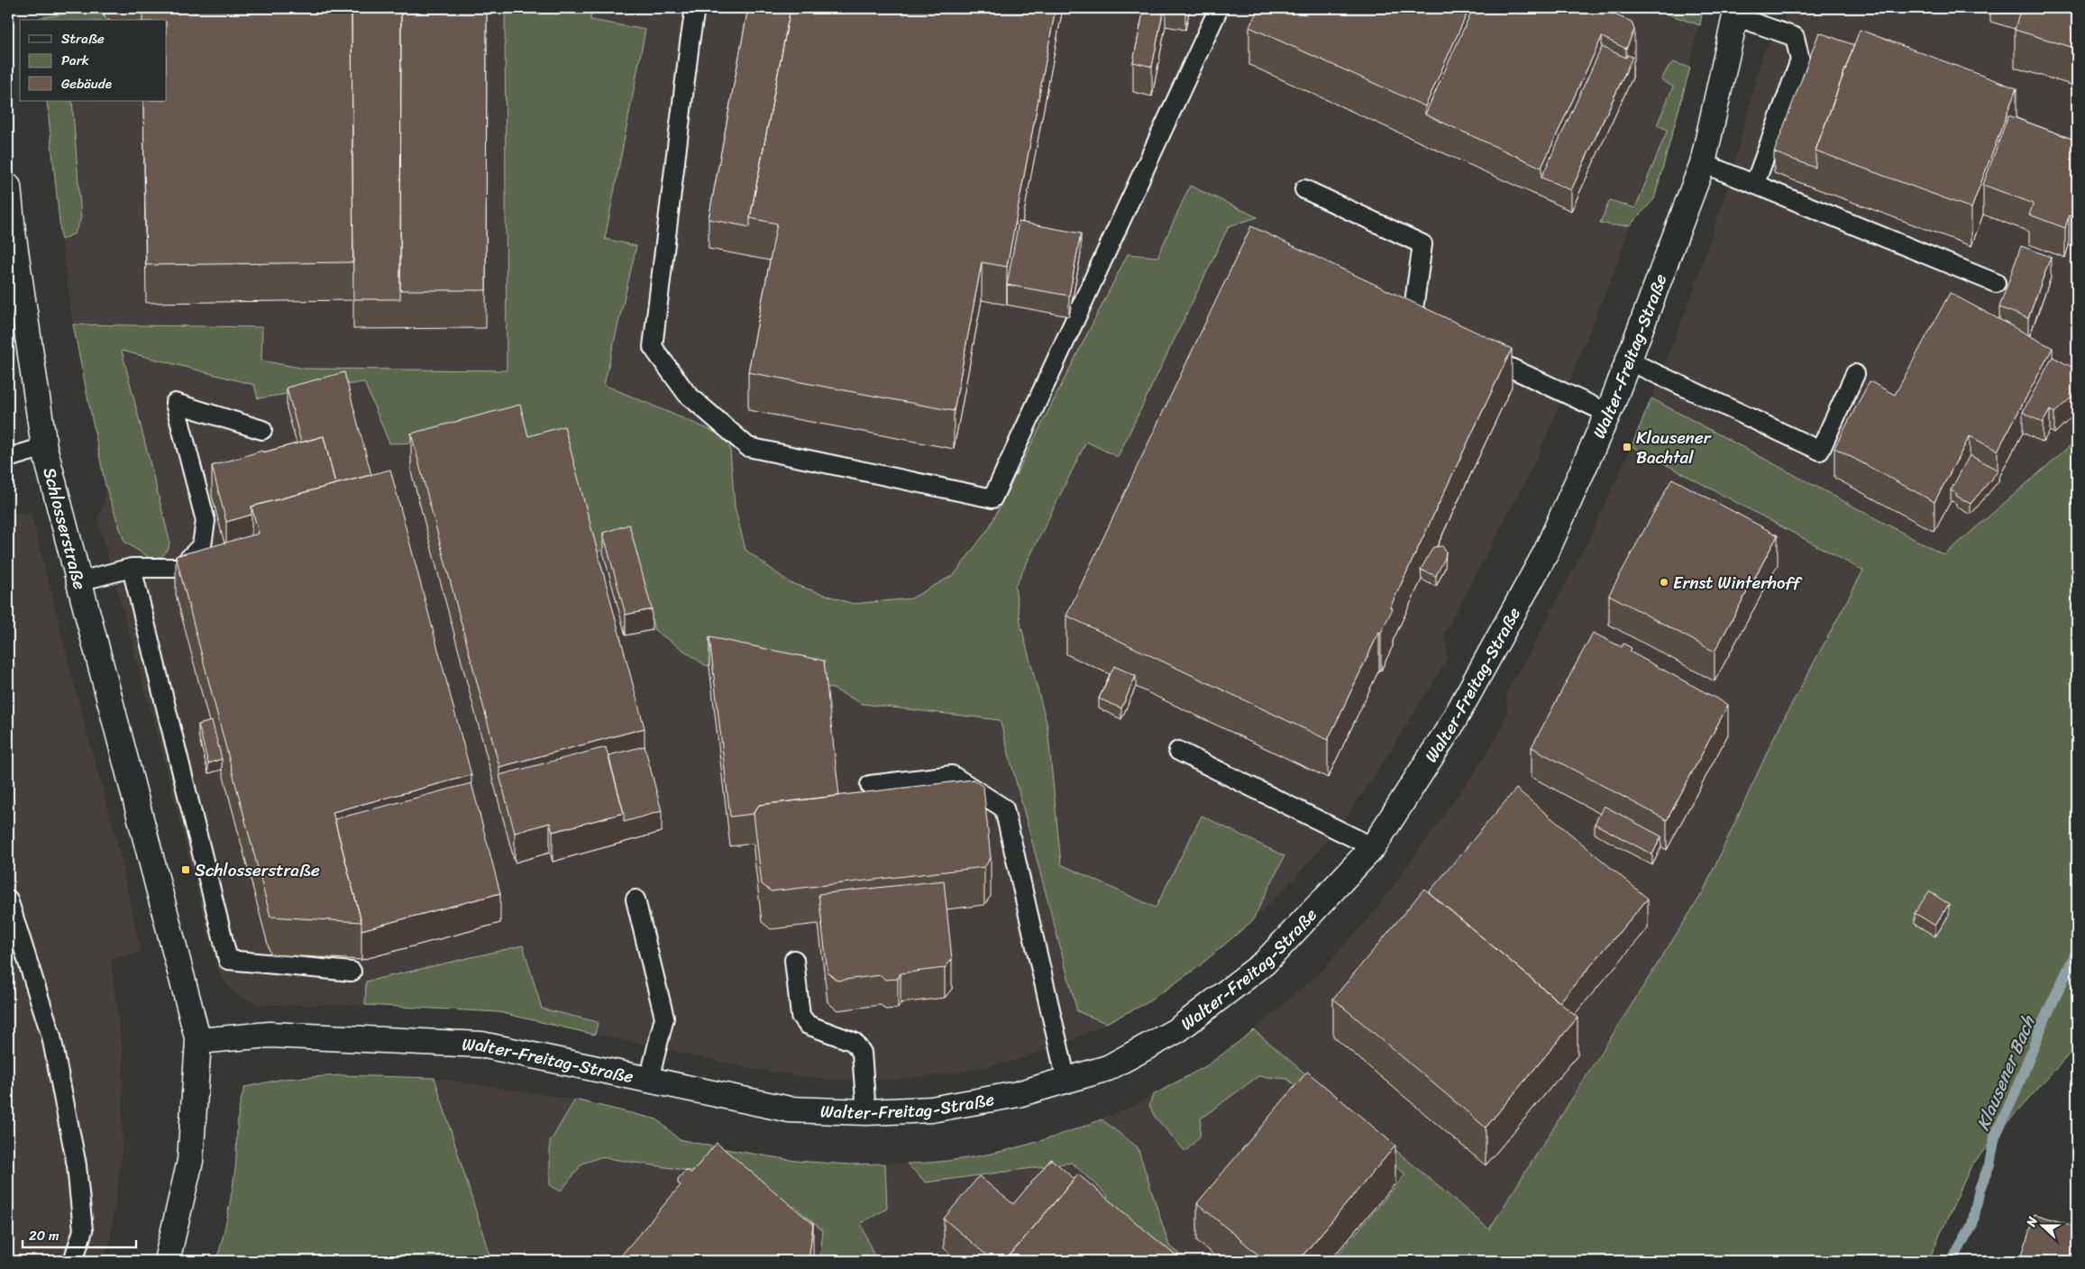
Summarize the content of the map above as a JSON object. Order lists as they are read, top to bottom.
{
  "streets": {
    "street": ["Walter-Freitag-Straße", "Schlosserstraße"]
  },
  "crossings": [
    ["Walter-Freitag-Straße", "Schlosserstraße"]
  ],
  "water": ["Klausener Bach"],
  "places": {
    "transit": ["Klausener Bachtal", "Schlosserstraße"],
    "other": ["Ernst Winterhoff"]
  },
  "legend": ["Straße", "Park", "Gebäude"],
  "scale_bar": "20 m",
  "north": "left"
}
